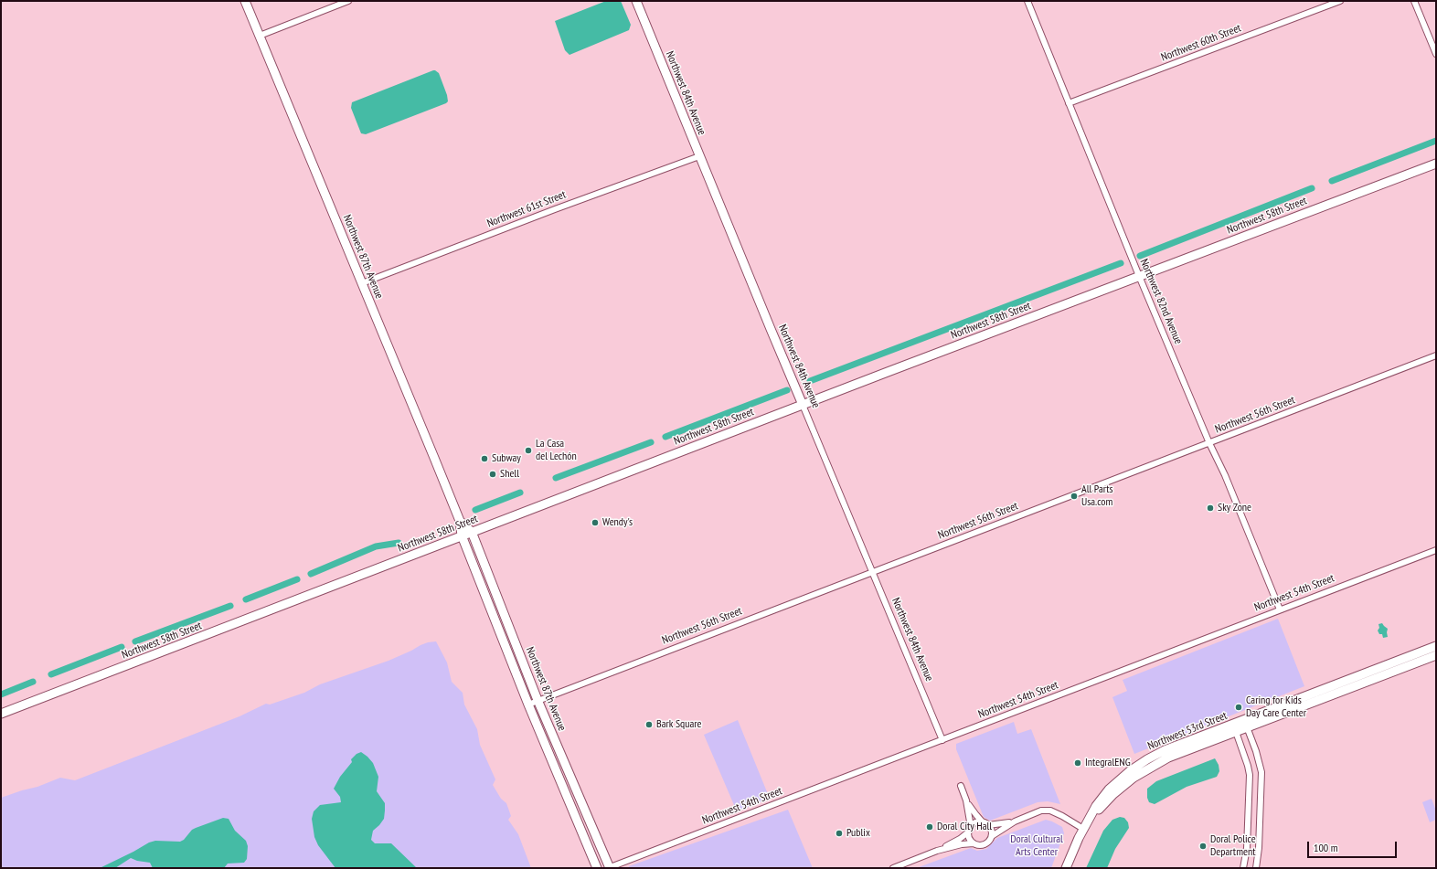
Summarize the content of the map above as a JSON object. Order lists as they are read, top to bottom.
{
  "streets": {
    "main road": [
      "Northwest 84th Avenue",
      "Northwest 58th Street",
      "Northwest 87th Avenue",
      "Northwest 53rd Street"
    ],
    "street": [
      "Northwest 60th Street",
      "Northwest 61st Street",
      "Northwest 82nd Avenue",
      "Northwest 56th Street",
      "Northwest 54th Street"
    ]
  },
  "crossings": [
    ["Northwest 60th Street", "Northwest 82nd Avenue"],
    ["Northwest 84th Avenue", "Northwest 61st Street"],
    ["Northwest 84th Avenue", "Northwest 58th Street"],
    ["Northwest 84th Avenue", "Northwest 56th Street"],
    ["Northwest 84th Avenue", "Northwest 54th Street"],
    ["Northwest 61st Street", "Northwest 87th Avenue"],
    ["Northwest 58th Street", "Northwest 87th Avenue"],
    ["Northwest 58th Street", "Northwest 82nd Avenue"],
    ["Northwest 87th Avenue", "Northwest 56th Street"],
    ["Northwest 87th Avenue", "Northwest 54th Street"],
    ["Northwest 82nd Avenue", "Northwest 56th Street"],
    ["Northwest 82nd Avenue", "Northwest 54th Street"]
  ],
  "parks": ["Doral Cultural Arts Center"],
  "places": [
    "La Casa del Lechón",
    "Subway",
    "Shell",
    "All Parts Usa.com",
    "Sky Zone",
    "Wendy's",
    "Caring for Kids Day Care Center",
    "Bark Square",
    "IntegralENG",
    "Doral City Hall",
    "Publix",
    "Doral Police Department"
  ],
  "scale_bar": "100 m"
}
